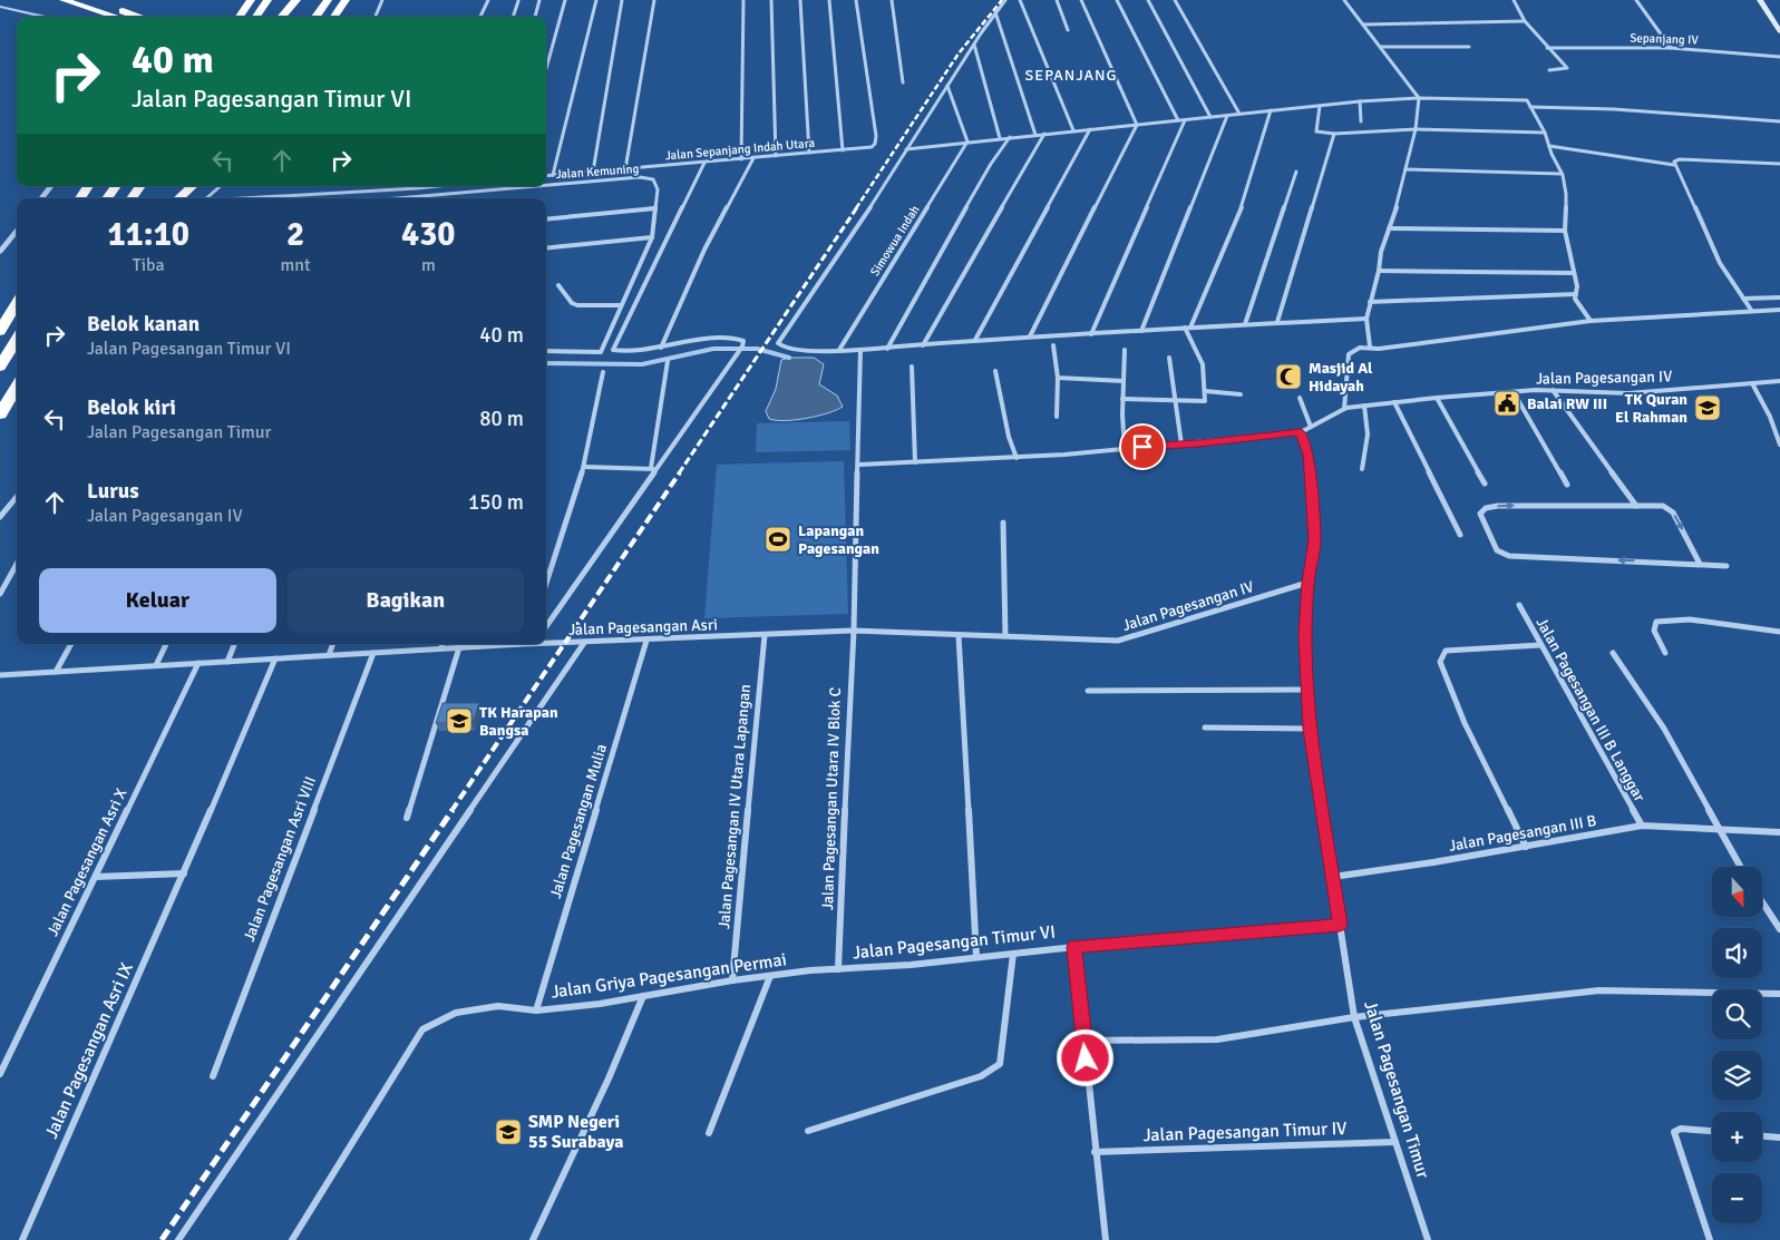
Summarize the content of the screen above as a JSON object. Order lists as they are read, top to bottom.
{
  "streets": {
    "street": [
      "Sepanjang IV",
      "Jalan Sepanjang Indah Utara",
      "Jalan Kemuning",
      "Simowua Indah",
      "Jalan Pagesangan IV",
      "Jalan Pagesangan Asri",
      "Jalan Pagesangan III B Langgar",
      "Jalan Pagesangan Utara IV Blok C",
      "Jalan Pagesangan IV Utara Lapangan",
      "Jalan Pagesangan Mulia",
      "Jalan Pagesangan III B",
      "Jalan Pagesangan Asri VIII",
      "Jalan Pagesangan Asri X",
      "Jalan Pagesangan Timur VI",
      "Jalan Griya Pagesangan Permai",
      "Jalan Pagesangan Asri IX",
      "Jalan Pagesangan Timur",
      "Jalan Pagesangan Timur IV"
    ]
  },
  "crossings": [
    ["Jalan Pagesangan IV", "Jalan Pagesangan Asri"],
    ["Jalan Pagesangan IV", "Jalan Pagesangan Utara IV Blok C"],
    ["Jalan Pagesangan IV", "Jalan Pagesangan Timur"],
    ["Jalan Pagesangan Asri", "Jalan Pagesangan Utara IV Blok C"],
    ["Jalan Pagesangan Asri", "Jalan Pagesangan IV Utara Lapangan"],
    ["Jalan Pagesangan Asri", "Jalan Pagesangan Mulia"],
    ["Jalan Pagesangan Asri", "Jalan Pagesangan Asri VIII"],
    ["Jalan Pagesangan Asri", "Jalan Pagesangan Asri X"],
    ["Jalan Pagesangan Asri", "Jalan Pagesangan Asri IX"],
    ["Jalan Pagesangan III B Langgar", "Jalan Pagesangan III B"],
    ["Jalan Pagesangan Utara IV Blok C", "Jalan Pagesangan Timur VI"],
    ["Jalan Pagesangan Utara IV Blok C", "Jalan Griya Pagesangan Permai"],
    ["Jalan Pagesangan IV Utara Lapangan", "Jalan Griya Pagesangan Permai"],
    ["Jalan Pagesangan Mulia", "Jalan Griya Pagesangan Permai"],
    ["Jalan Pagesangan III B", "Jalan Pagesangan Timur"],
    ["Jalan Pagesangan Timur VI", "Jalan Griya Pagesangan Permai"],
    ["Jalan Pagesangan Timur VI", "Jalan Pagesangan Timur"],
    ["Jalan Pagesangan Timur", "Jalan Pagesangan Timur IV"]
  ],
  "districts": ["SEPANJANG"],
  "places": {
    "mosque": ["Masjid Al Hidayah"],
    "public building": ["Balai RW III"],
    "school or university": ["TK Quran El Rahman", "TK Harapan Bangsa", "SMP Negeri 55 Surabaya"],
    "sports": ["Lapangan Pagesangan"]
  },
  "north": "bottom",
  "page": {
    "turn": ["40 m", "Jalan Pagesangan Timur VI"],
    "eta": [
      "11:10",
      "Tiba",
      "2",
      "mnt",
      "430",
      "m"
    ],
    "list": [
      {
        "name": "Belok kanan",
        "note": "Jalan Pagesangan Timur VI",
        "value": "40 m"
      },
      {
        "name": "Belok kiri",
        "note": "Jalan Pagesangan Timur",
        "value": "80 m"
      },
      {
        "name": "Lurus",
        "note": "Jalan Pagesangan IV",
        "value": "150 m"
      }
    ],
    "buttons": ["Keluar", "Bagikan"],
    "map_buttons": ["+", "−"]
  }
}
